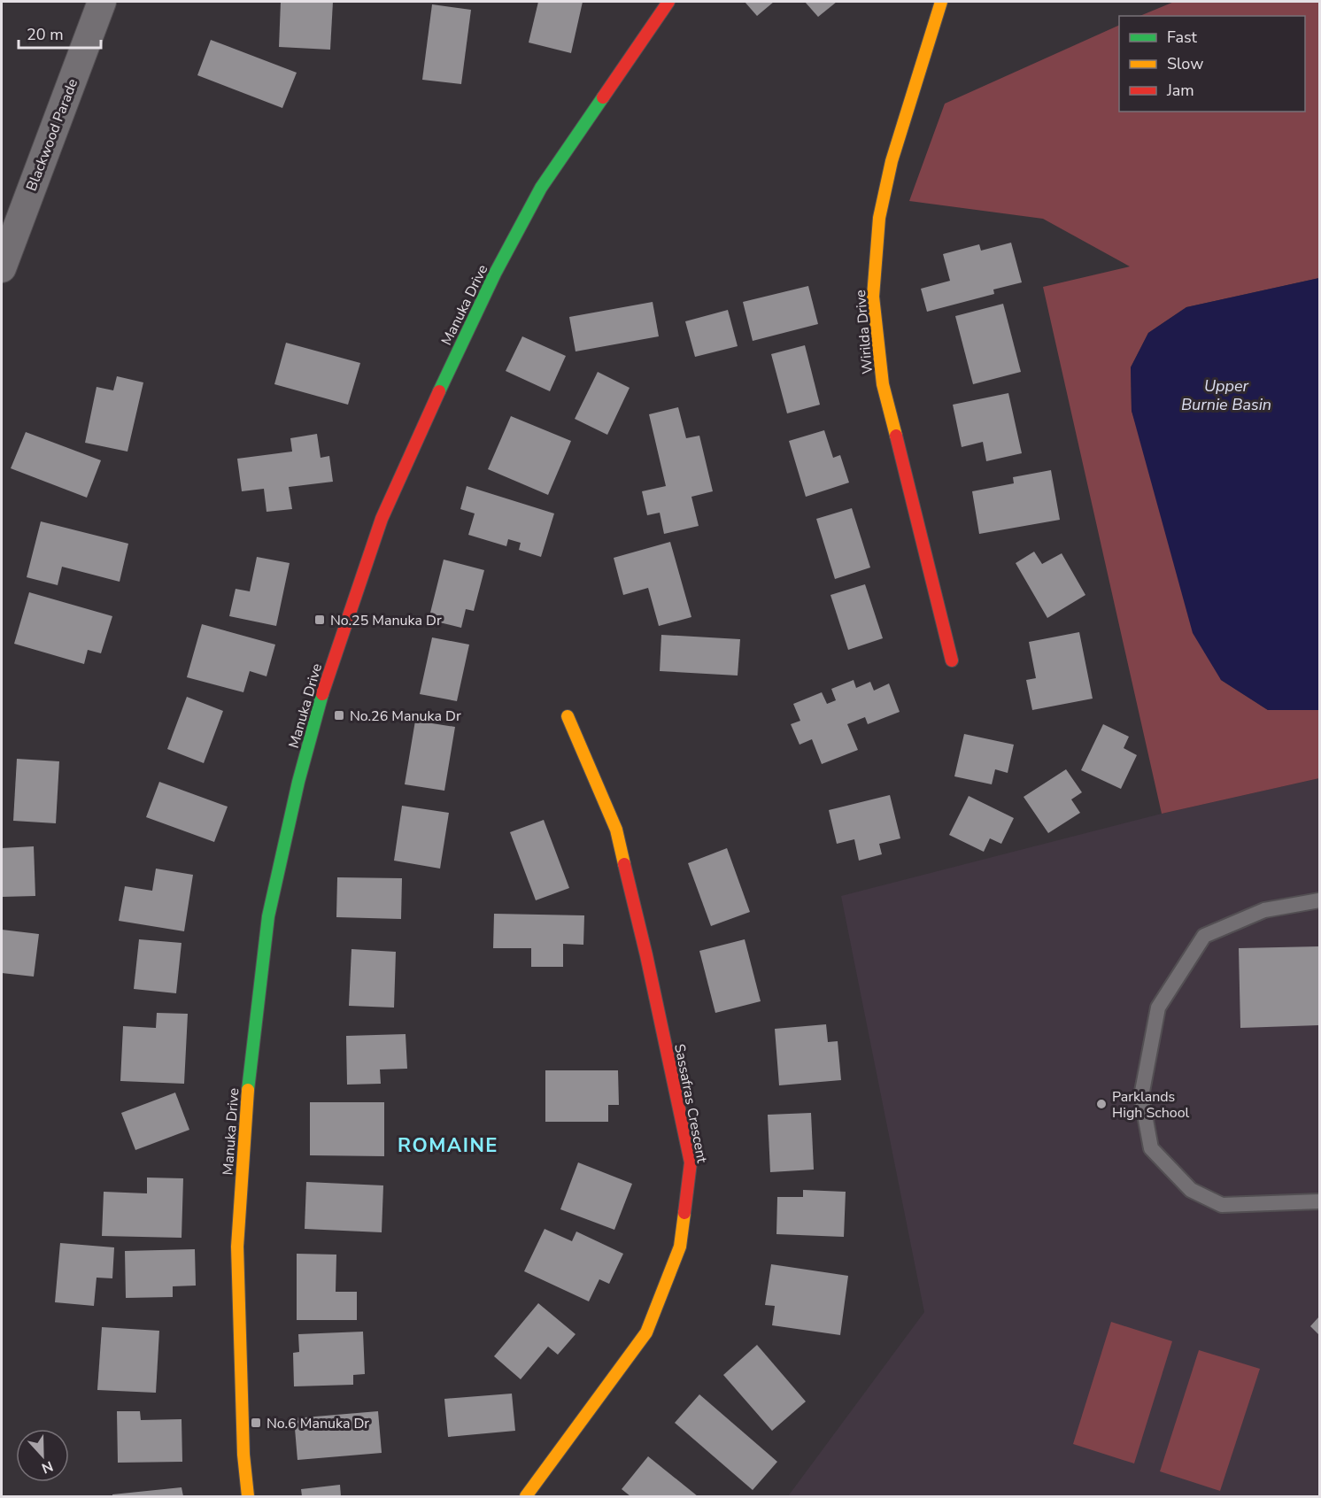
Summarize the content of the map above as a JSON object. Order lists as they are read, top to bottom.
{
  "streets": {
    "street": [
      "Blackwood Parade",
      "Manuka Drive",
      "Wirilda Drive",
      "Sassafras Crescent"
    ]
  },
  "districts": ["ROMAINE"],
  "water": ["Upper Burnie Basin"],
  "places": {
    "transit": ["No.25 Manuka Dr", "No.26 Manuka Dr", "No.6 Manuka Dr"],
    "other": ["Parklands High School"]
  },
  "legend": ["Fast", "Slow", "Jam"],
  "scale_bar": "20 m",
  "north": "bottom"
}
